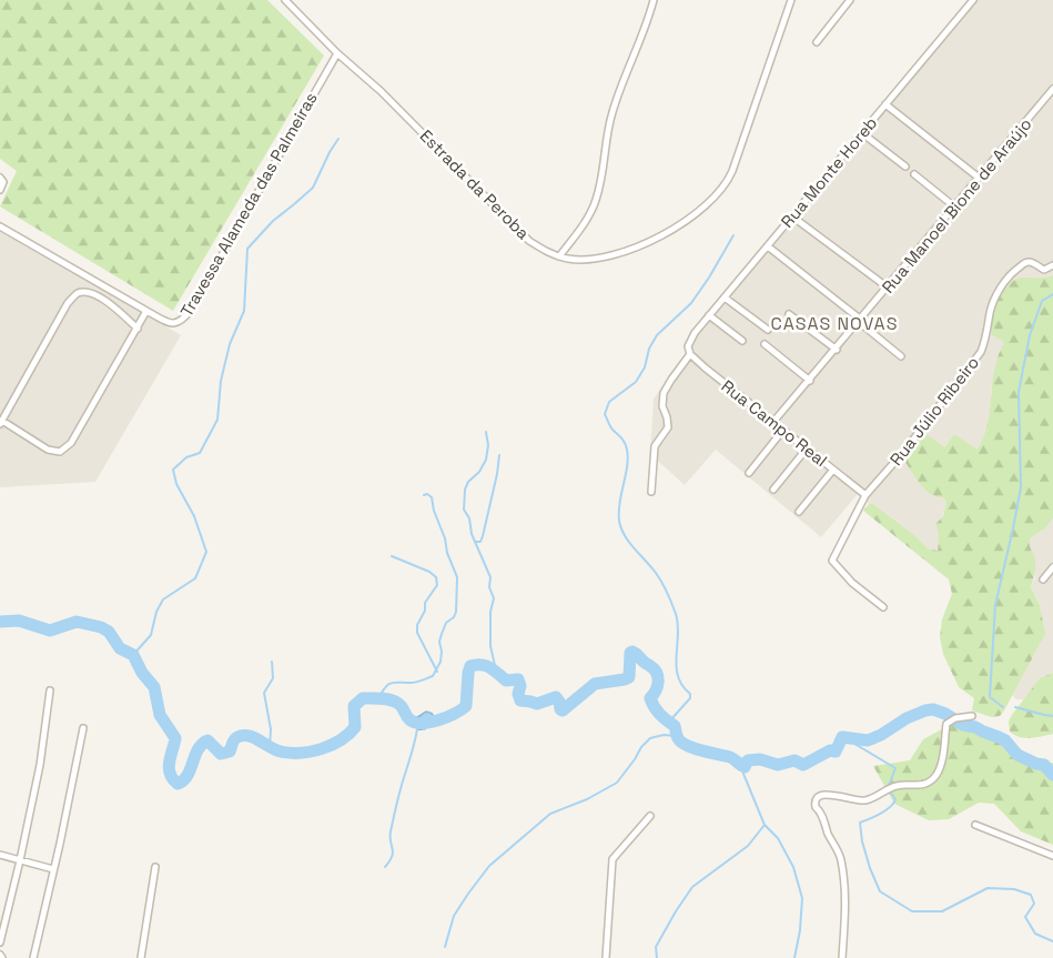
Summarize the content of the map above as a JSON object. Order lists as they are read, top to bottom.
{
  "streets": {
    "street": [
      "Rua Monte Horeb",
      "Estrada da Peroba",
      "Travessa Alameda das Palmeiras",
      "Rua Manoel Bione de Araújo",
      "Rua Júlio Ribeiro",
      "Rua Campo Real"
    ]
  },
  "crossings": [
    ["Rua Monte Horeb", "Rua Campo Real"],
    ["Estrada da Peroba", "Travessa Alameda das Palmeiras"],
    ["Rua Manoel Bione de Araújo", "Rua Campo Real"],
    ["Rua Júlio Ribeiro", "Rua Campo Real"]
  ],
  "districts": ["CASAS NOVAS"]
}
